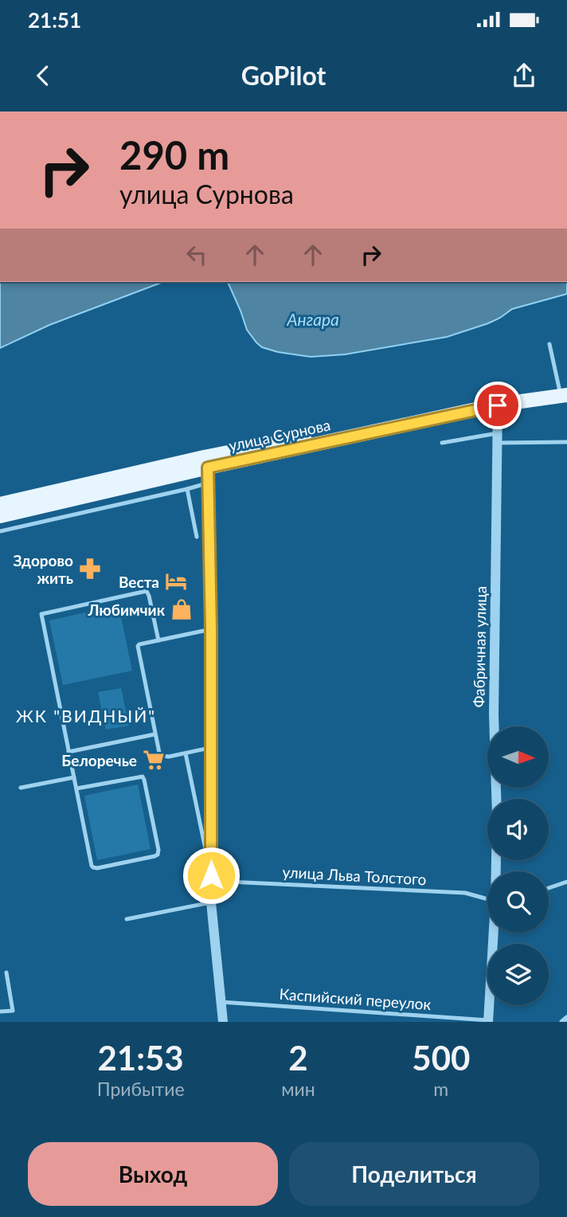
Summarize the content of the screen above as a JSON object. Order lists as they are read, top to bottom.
{
  "streets": {
    "main road": ["улица Сурнова"],
    "street": ["Фабричная улица"],
    "lane": ["улица Льва Толстого", "Каспийский переулок"]
  },
  "crossings": [
    ["улица Сурнова", "Фабричная улица"],
    ["Фабричная улица", "Каспийский переулок"]
  ],
  "districts": ["ЖК \"ВИДНЫЙ\""],
  "water": ["Ангара"],
  "places": {
    "pharmacy": ["Здорово жить"],
    "hotel": ["Веста"],
    "shop": ["Любимчик"],
    "supermarket": ["Белоречье"]
  },
  "north": "right",
  "page": {
    "status": "21:51",
    "header": "GoPilot",
    "turn": ["290 m", "улица Сурнова"],
    "eta": [
      "21:53",
      "Прибытие",
      "2",
      "мин",
      "500",
      "m"
    ],
    "buttons": ["Выход", "Поделиться"]
  }
}
